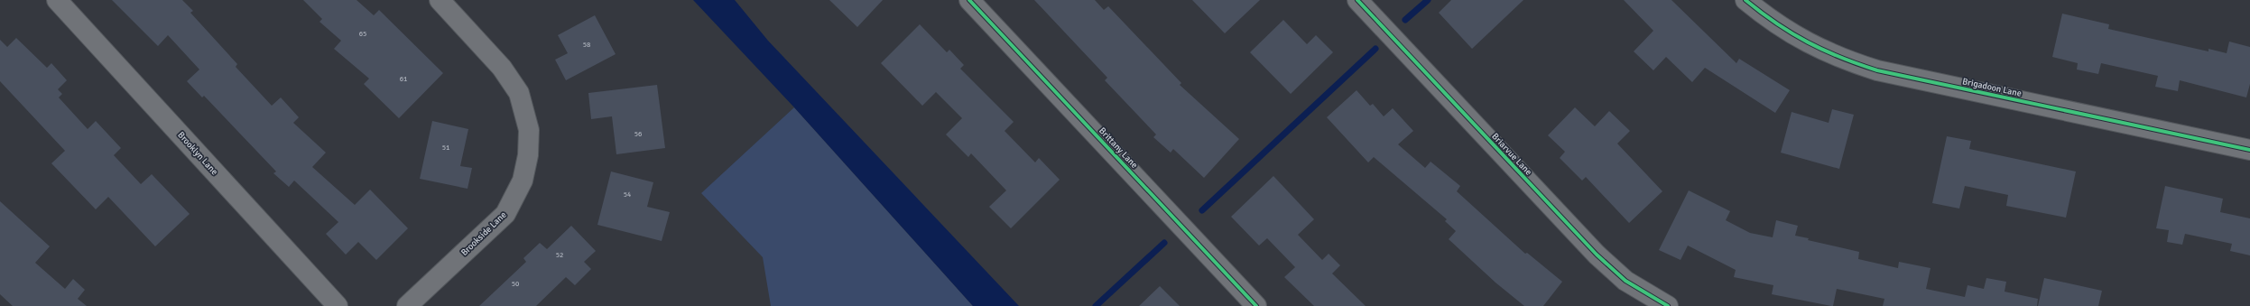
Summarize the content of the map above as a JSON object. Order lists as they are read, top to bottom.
{
  "streets": {
    "street": [
      "Brigadoon Lane",
      "Brittany Lane",
      "Brooklyn Lane",
      "Briarvue Lane",
      "Brookside Lane"
    ]
  },
  "house_numbers": [
    "65",
    "58",
    "61",
    "56",
    "51",
    "54",
    "52",
    "50"
  ]
}
